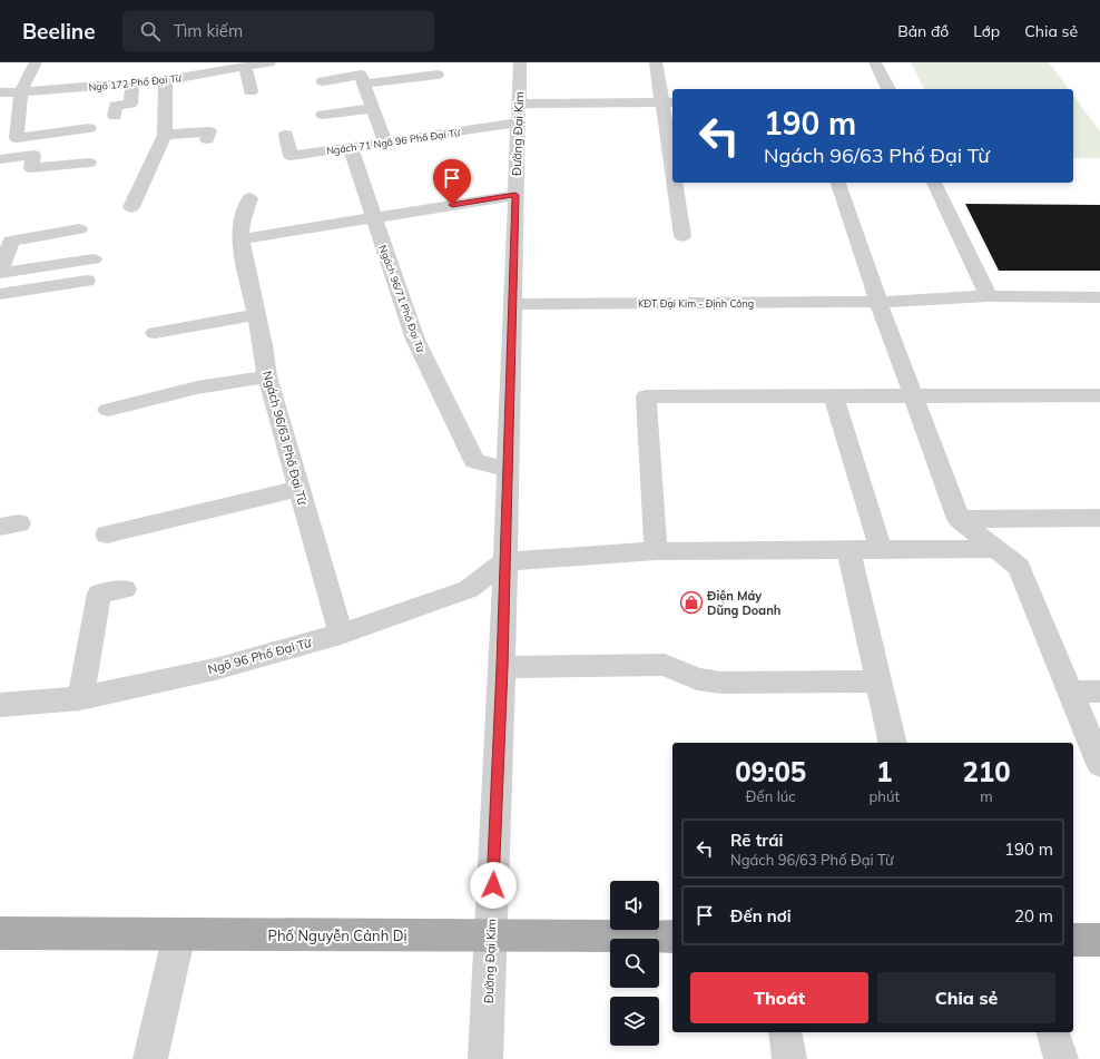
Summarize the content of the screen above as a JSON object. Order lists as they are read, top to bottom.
{
  "streets": {
    "main road": ["Phố Nguyễn Cảnh Dị"],
    "street": [
      "Ngõ 172 Phố Đại Từ",
      "Đường Đại Kim",
      "Ngách 71 Ngõ 96 Phố Đại Từ",
      "Ngách 96/71 Phố Đại Từ",
      "KĐT Đại Kim - Định Công",
      "Ngách 96/63 Phố Đại Từ",
      "Ngõ 96 Phố Đại Từ"
    ]
  },
  "crossings": [
    ["Đường Đại Kim", "Ngách 71 Ngõ 96 Phố Đại Từ"],
    ["Đường Đại Kim", "Ngách 96/71 Phố Đại Từ"],
    ["Đường Đại Kim", "KĐT Đại Kim - Định Công"],
    ["Đường Đại Kim", "Ngõ 96 Phố Đại Từ"],
    ["Đường Đại Kim", "Phố Nguyễn Cảnh Dị"],
    ["Ngách 71 Ngõ 96 Phố Đại Từ", "Ngách 96/71 Phố Đại Từ"],
    ["Ngách 96/63 Phố Đại Từ", "Ngõ 96 Phố Đại Từ"]
  ],
  "places": {
    "shop": ["Điện Máy Dũng Doanh"]
  },
  "page": {
    "header": "Beeline",
    "search": "Tìm kiếm",
    "nav": ["Bản đồ", "Lớp", "Chia sẻ"],
    "turn": ["190 m", "Ngách 96/63 Phố Đại Từ"],
    "eta": [
      "09:05",
      "Đến lúc",
      "1",
      "phút",
      "210",
      "m"
    ],
    "list": [
      {
        "name": "Rẽ trái",
        "note": "Ngách 96/63 Phố Đại Từ",
        "value": "190 m"
      },
      {
        "name": "Đến nơi",
        "value": "20 m"
      }
    ],
    "buttons": ["Thoát", "Chia sẻ"]
  }
}
